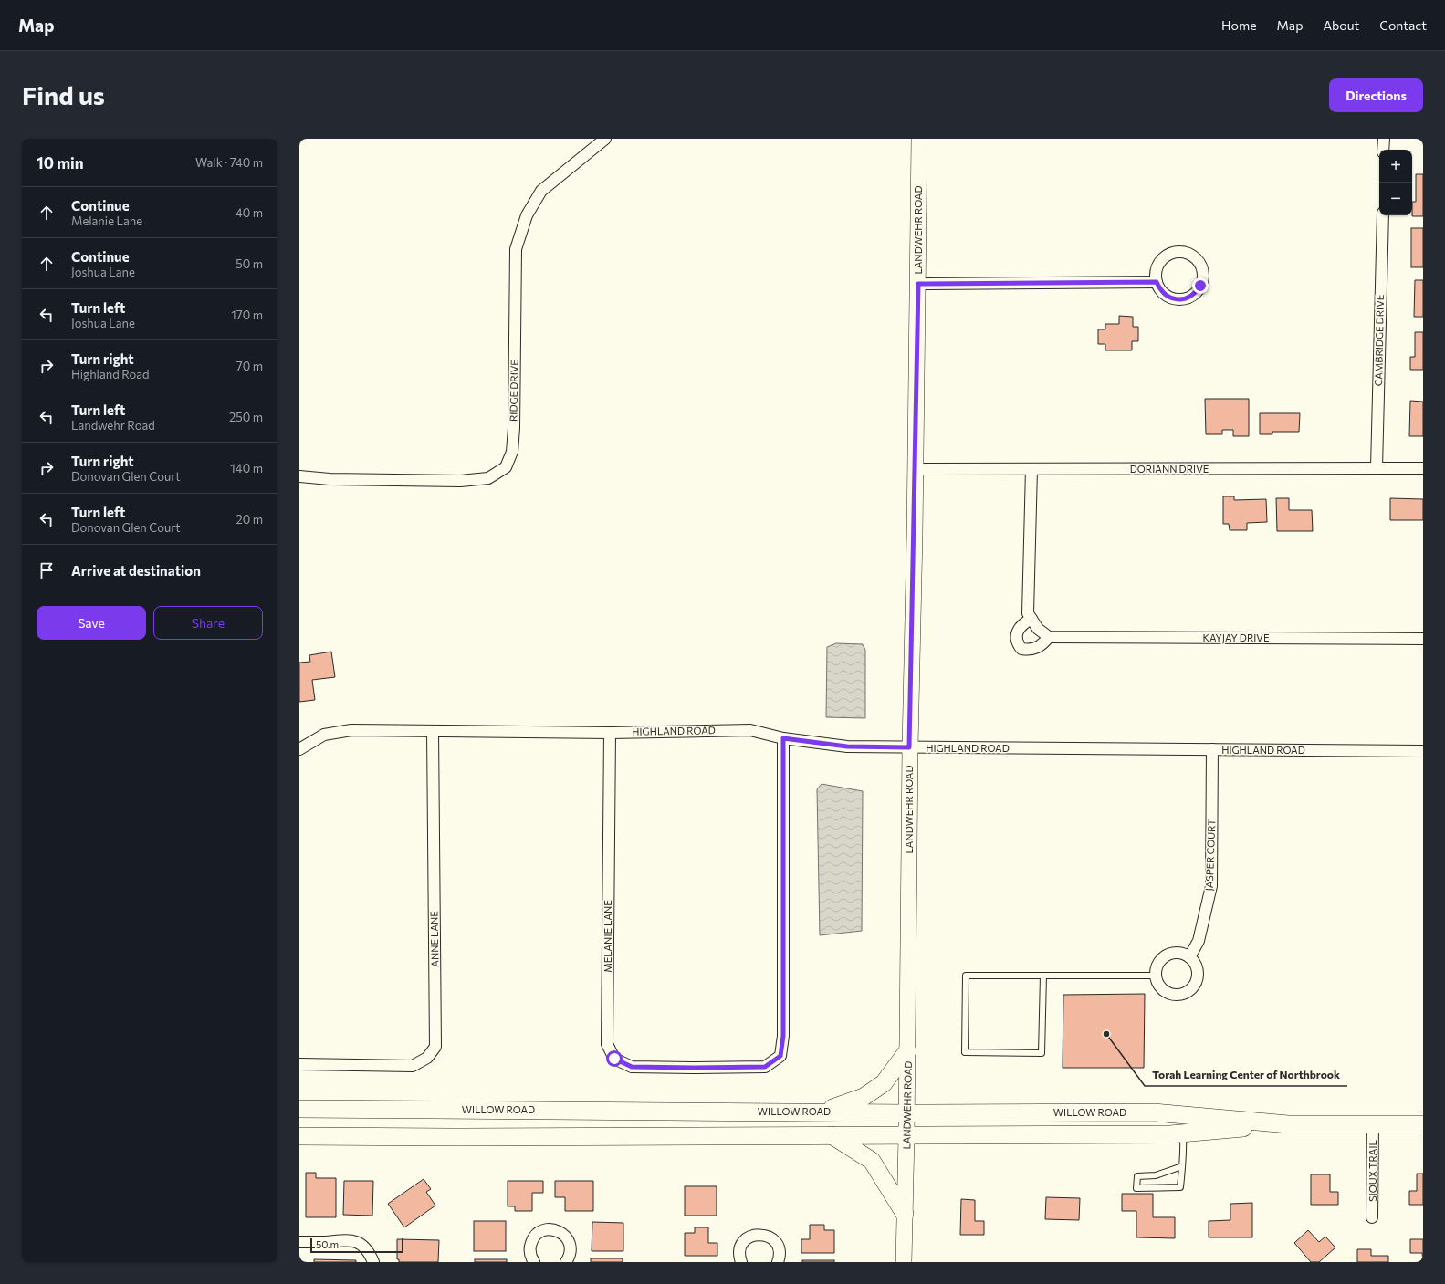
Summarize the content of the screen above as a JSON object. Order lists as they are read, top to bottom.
{
  "streets": {
    "main road": ["LANDWEHR ROAD", "WILLOW ROAD"],
    "street": [
      "CAMBRIDGE DRIVE",
      "RIDGE DRIVE",
      "DORIANN DRIVE",
      "KAYJAY DRIVE",
      "HIGHLAND ROAD",
      "JASPER COURT",
      "MELANIE LANE",
      "ANNE LANE",
      "SIOUX TRAIL"
    ]
  },
  "crossings": [
    ["LANDWEHR ROAD", "DORIANN DRIVE"],
    ["LANDWEHR ROAD", "HIGHLAND ROAD"],
    ["LANDWEHR ROAD", "WILLOW ROAD"],
    ["CAMBRIDGE DRIVE", "DORIANN DRIVE"],
    ["HIGHLAND ROAD", "JASPER COURT"],
    ["HIGHLAND ROAD", "MELANIE LANE"],
    ["HIGHLAND ROAD", "ANNE LANE"],
    ["WILLOW ROAD", "SIOUX TRAIL"]
  ],
  "places": ["Torah Learning Center of Northbrook"],
  "scale_bar": "50 m",
  "page": {
    "header": "Map",
    "nav": [
      "Home",
      "Map",
      "About",
      "Contact"
    ],
    "buttons": [
      "Directions",
      ["Save", "Share"]
    ],
    "title": "Find us",
    "heading": ["10 min", "Walk · 740 m"],
    "map_buttons": ["+", "−"],
    "list": [
      ["Continue", "Melanie Lane", "40 m"],
      ["Continue", "Joshua Lane", "50 m"],
      ["Turn left", "Joshua Lane", "170 m"],
      ["Turn right", "Highland Road", "70 m"],
      ["Turn left", "Landwehr Road", "250 m"],
      ["Turn right", "Donovan Glen Court", "140 m"],
      ["Turn left", "Donovan Glen Court", "20 m"],
      "Arrive at destination"
    ],
    "scale": "50 m"
  }
}
